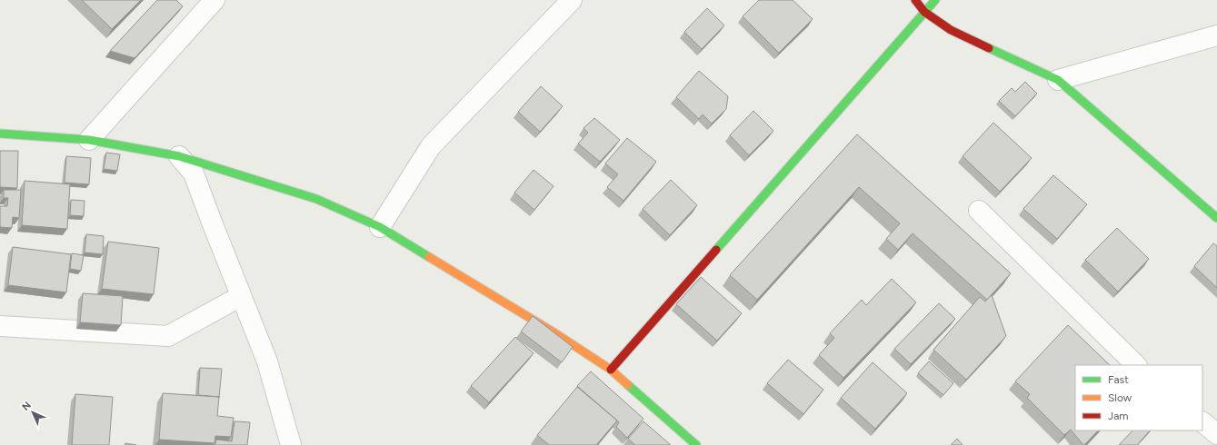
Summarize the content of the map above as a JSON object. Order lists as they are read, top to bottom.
{
  "legend": ["Fast", "Slow", "Jam"],
  "north": "top left"
}
